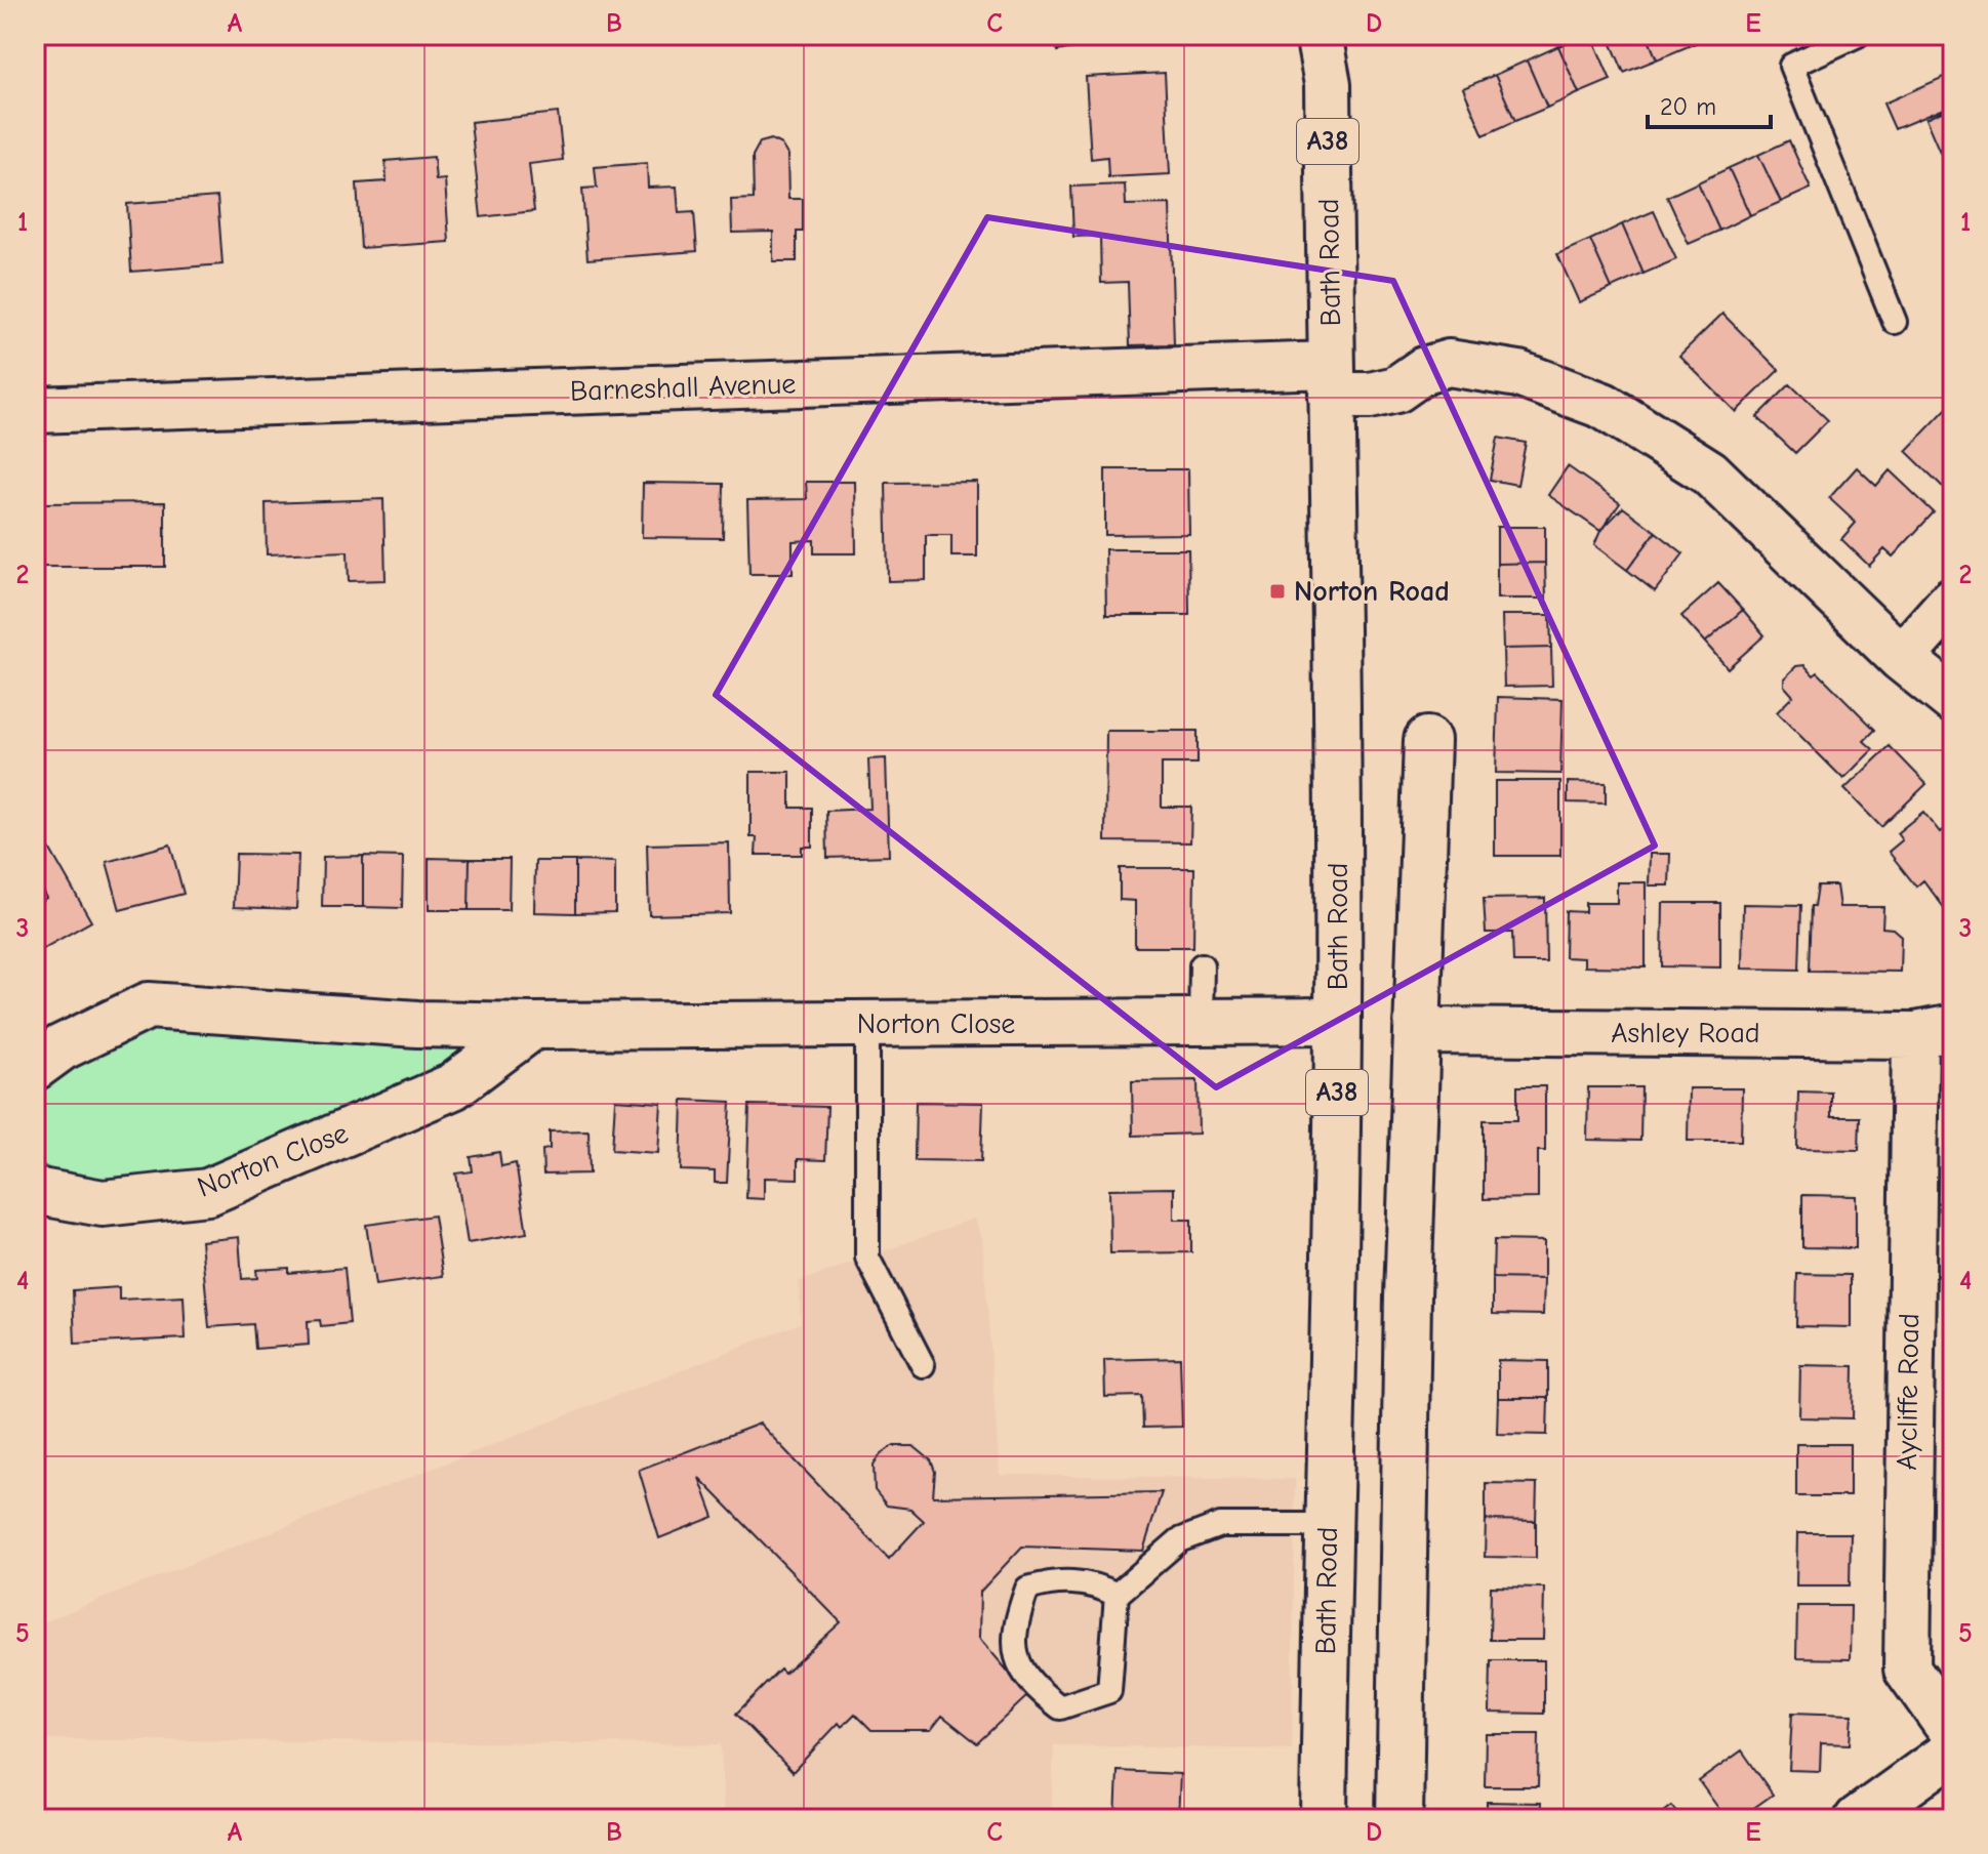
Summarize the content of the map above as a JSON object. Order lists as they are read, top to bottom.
{
  "streets": {
    "street": [
      "A38",
      "Bath Road",
      "Barneshall Avenue",
      "Norton Close",
      "Ashley Road",
      "Aycliffe Road"
    ]
  },
  "crossings": [
    ["Bath Road", "Barneshall Avenue"],
    ["Bath Road", "Norton Close"],
    ["Ashley Road", "Aycliffe Road"]
  ],
  "places": {
    "transit": ["Norton Road"]
  },
  "scale_bar": "20 m",
  "grid": {
    "columns": [
      "A",
      "B",
      "C",
      "D",
      "E"
    ],
    "rows": [
      "1",
      "2",
      "3",
      "4",
      "5"
    ]
  }
}
